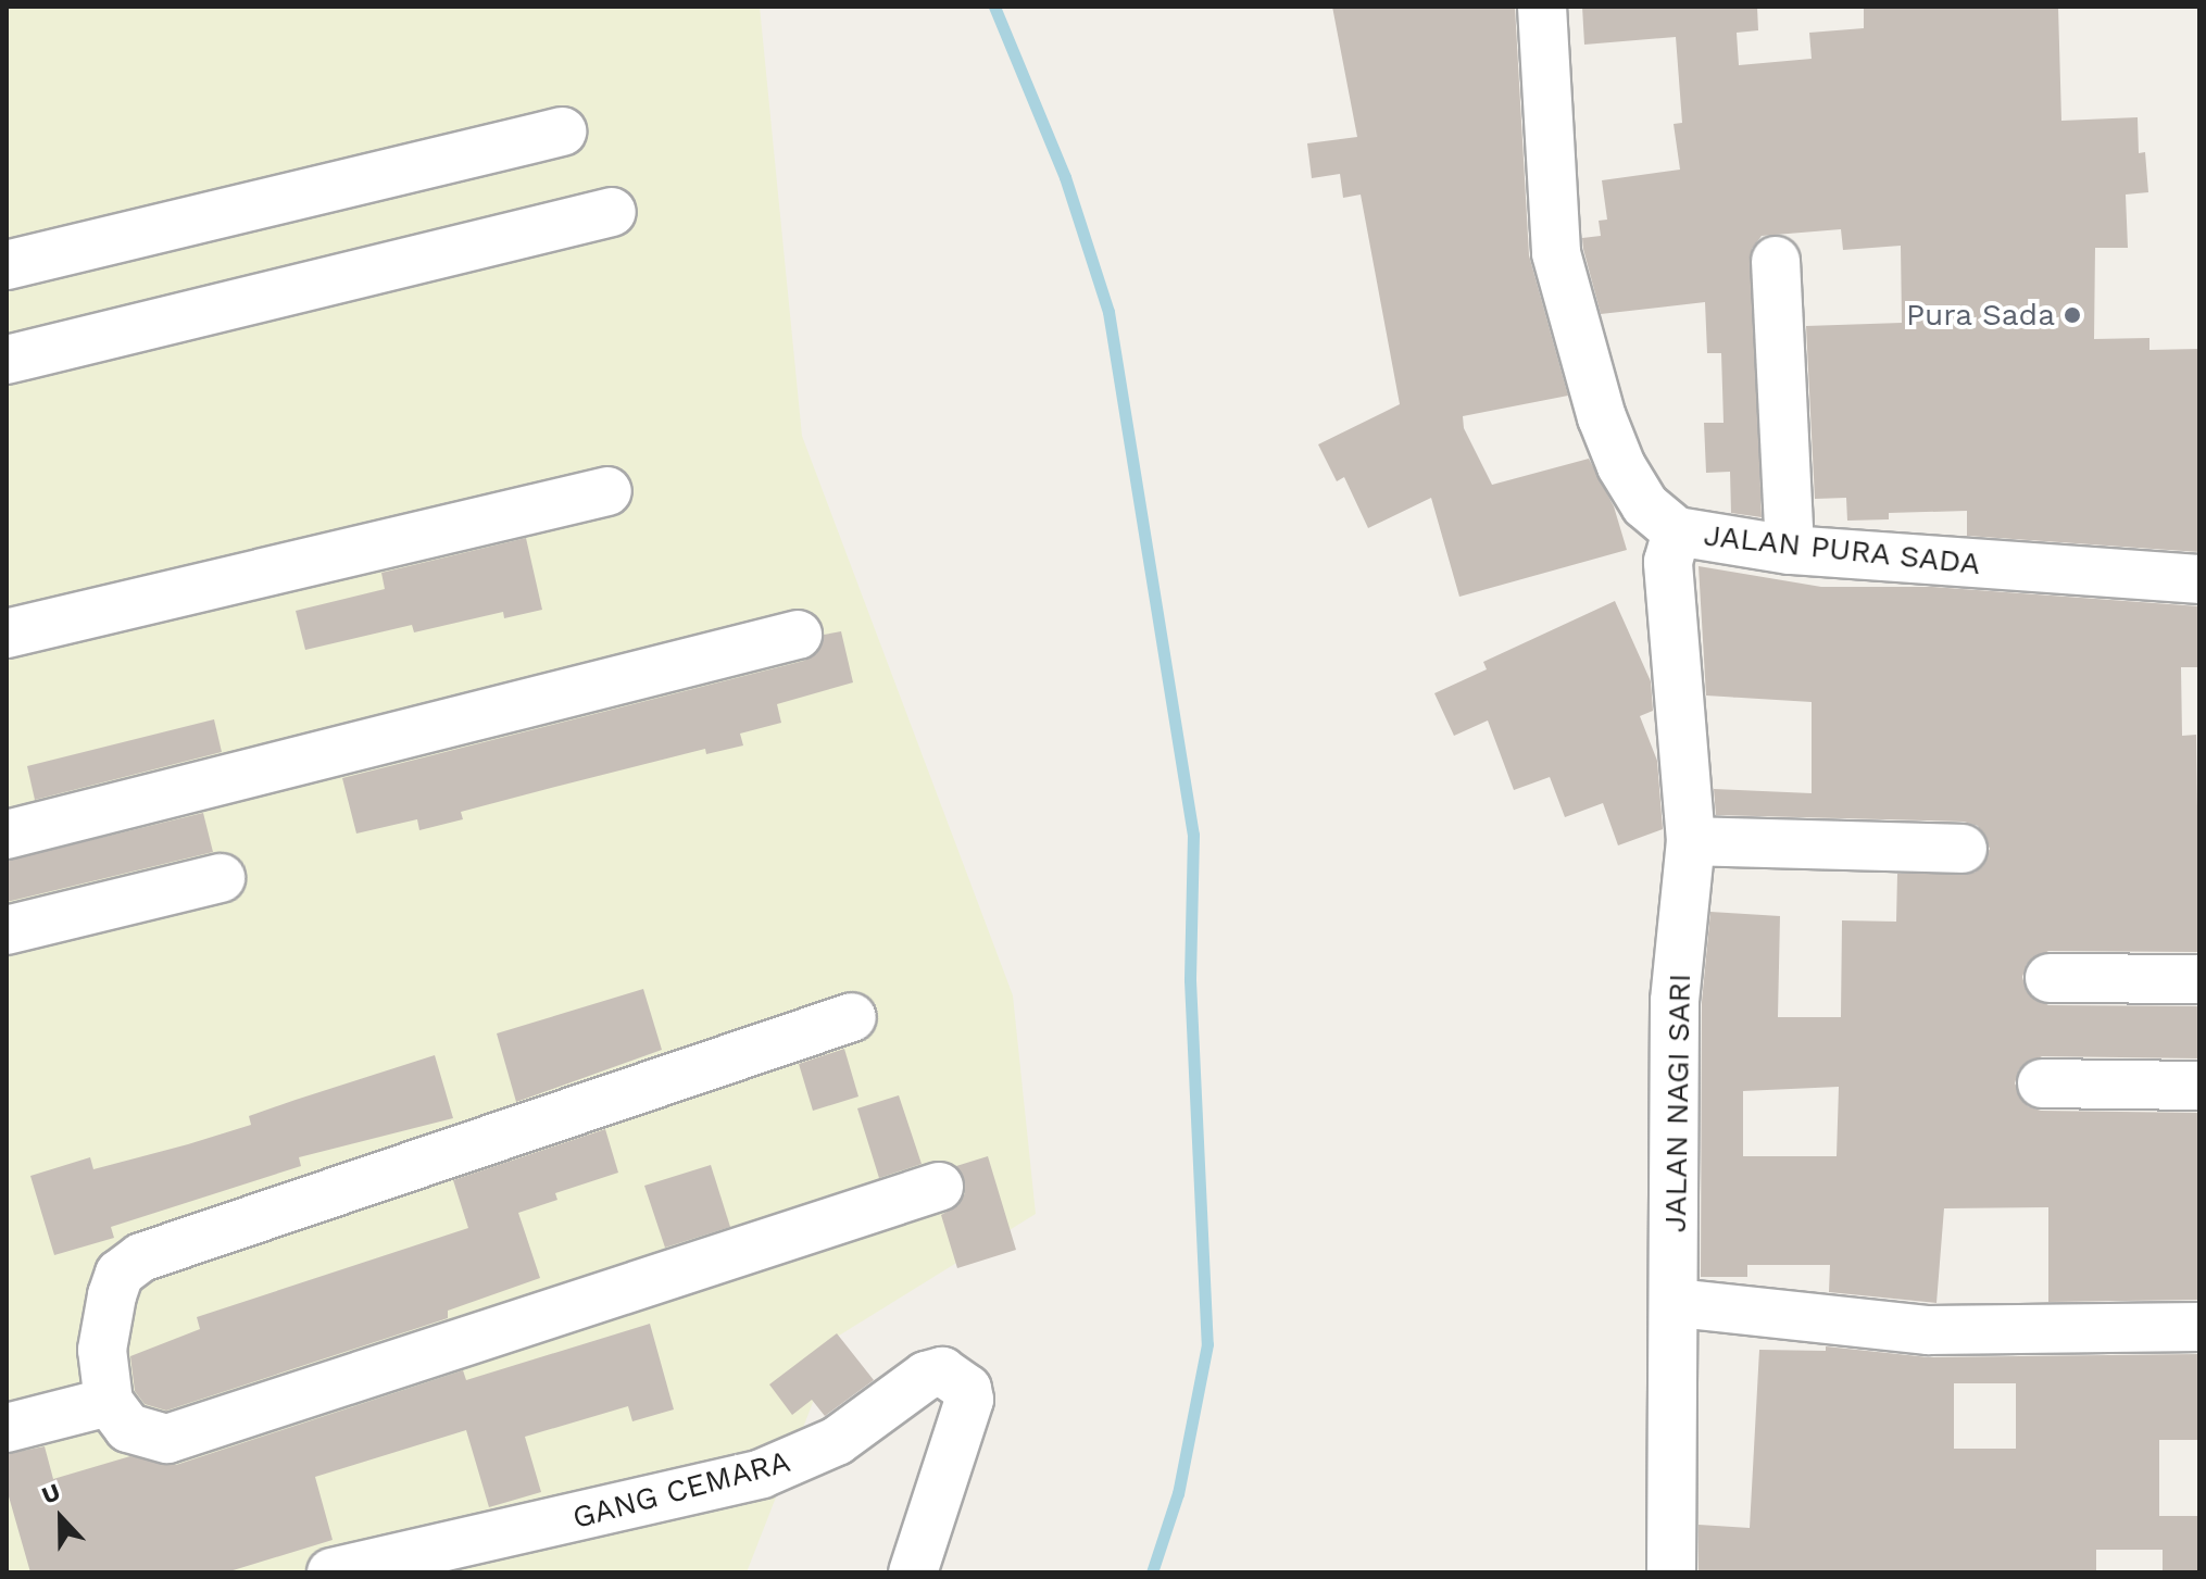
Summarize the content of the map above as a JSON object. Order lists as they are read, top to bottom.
{
  "streets": {
    "street": ["JALAN PURA SADA", "JALAN NAGI SARI", "GANG CEMARA"]
  },
  "crossings": [
    ["JALAN PURA SADA", "JALAN NAGI SARI"]
  ],
  "places": ["Pura Sada"],
  "north": "top"
}
